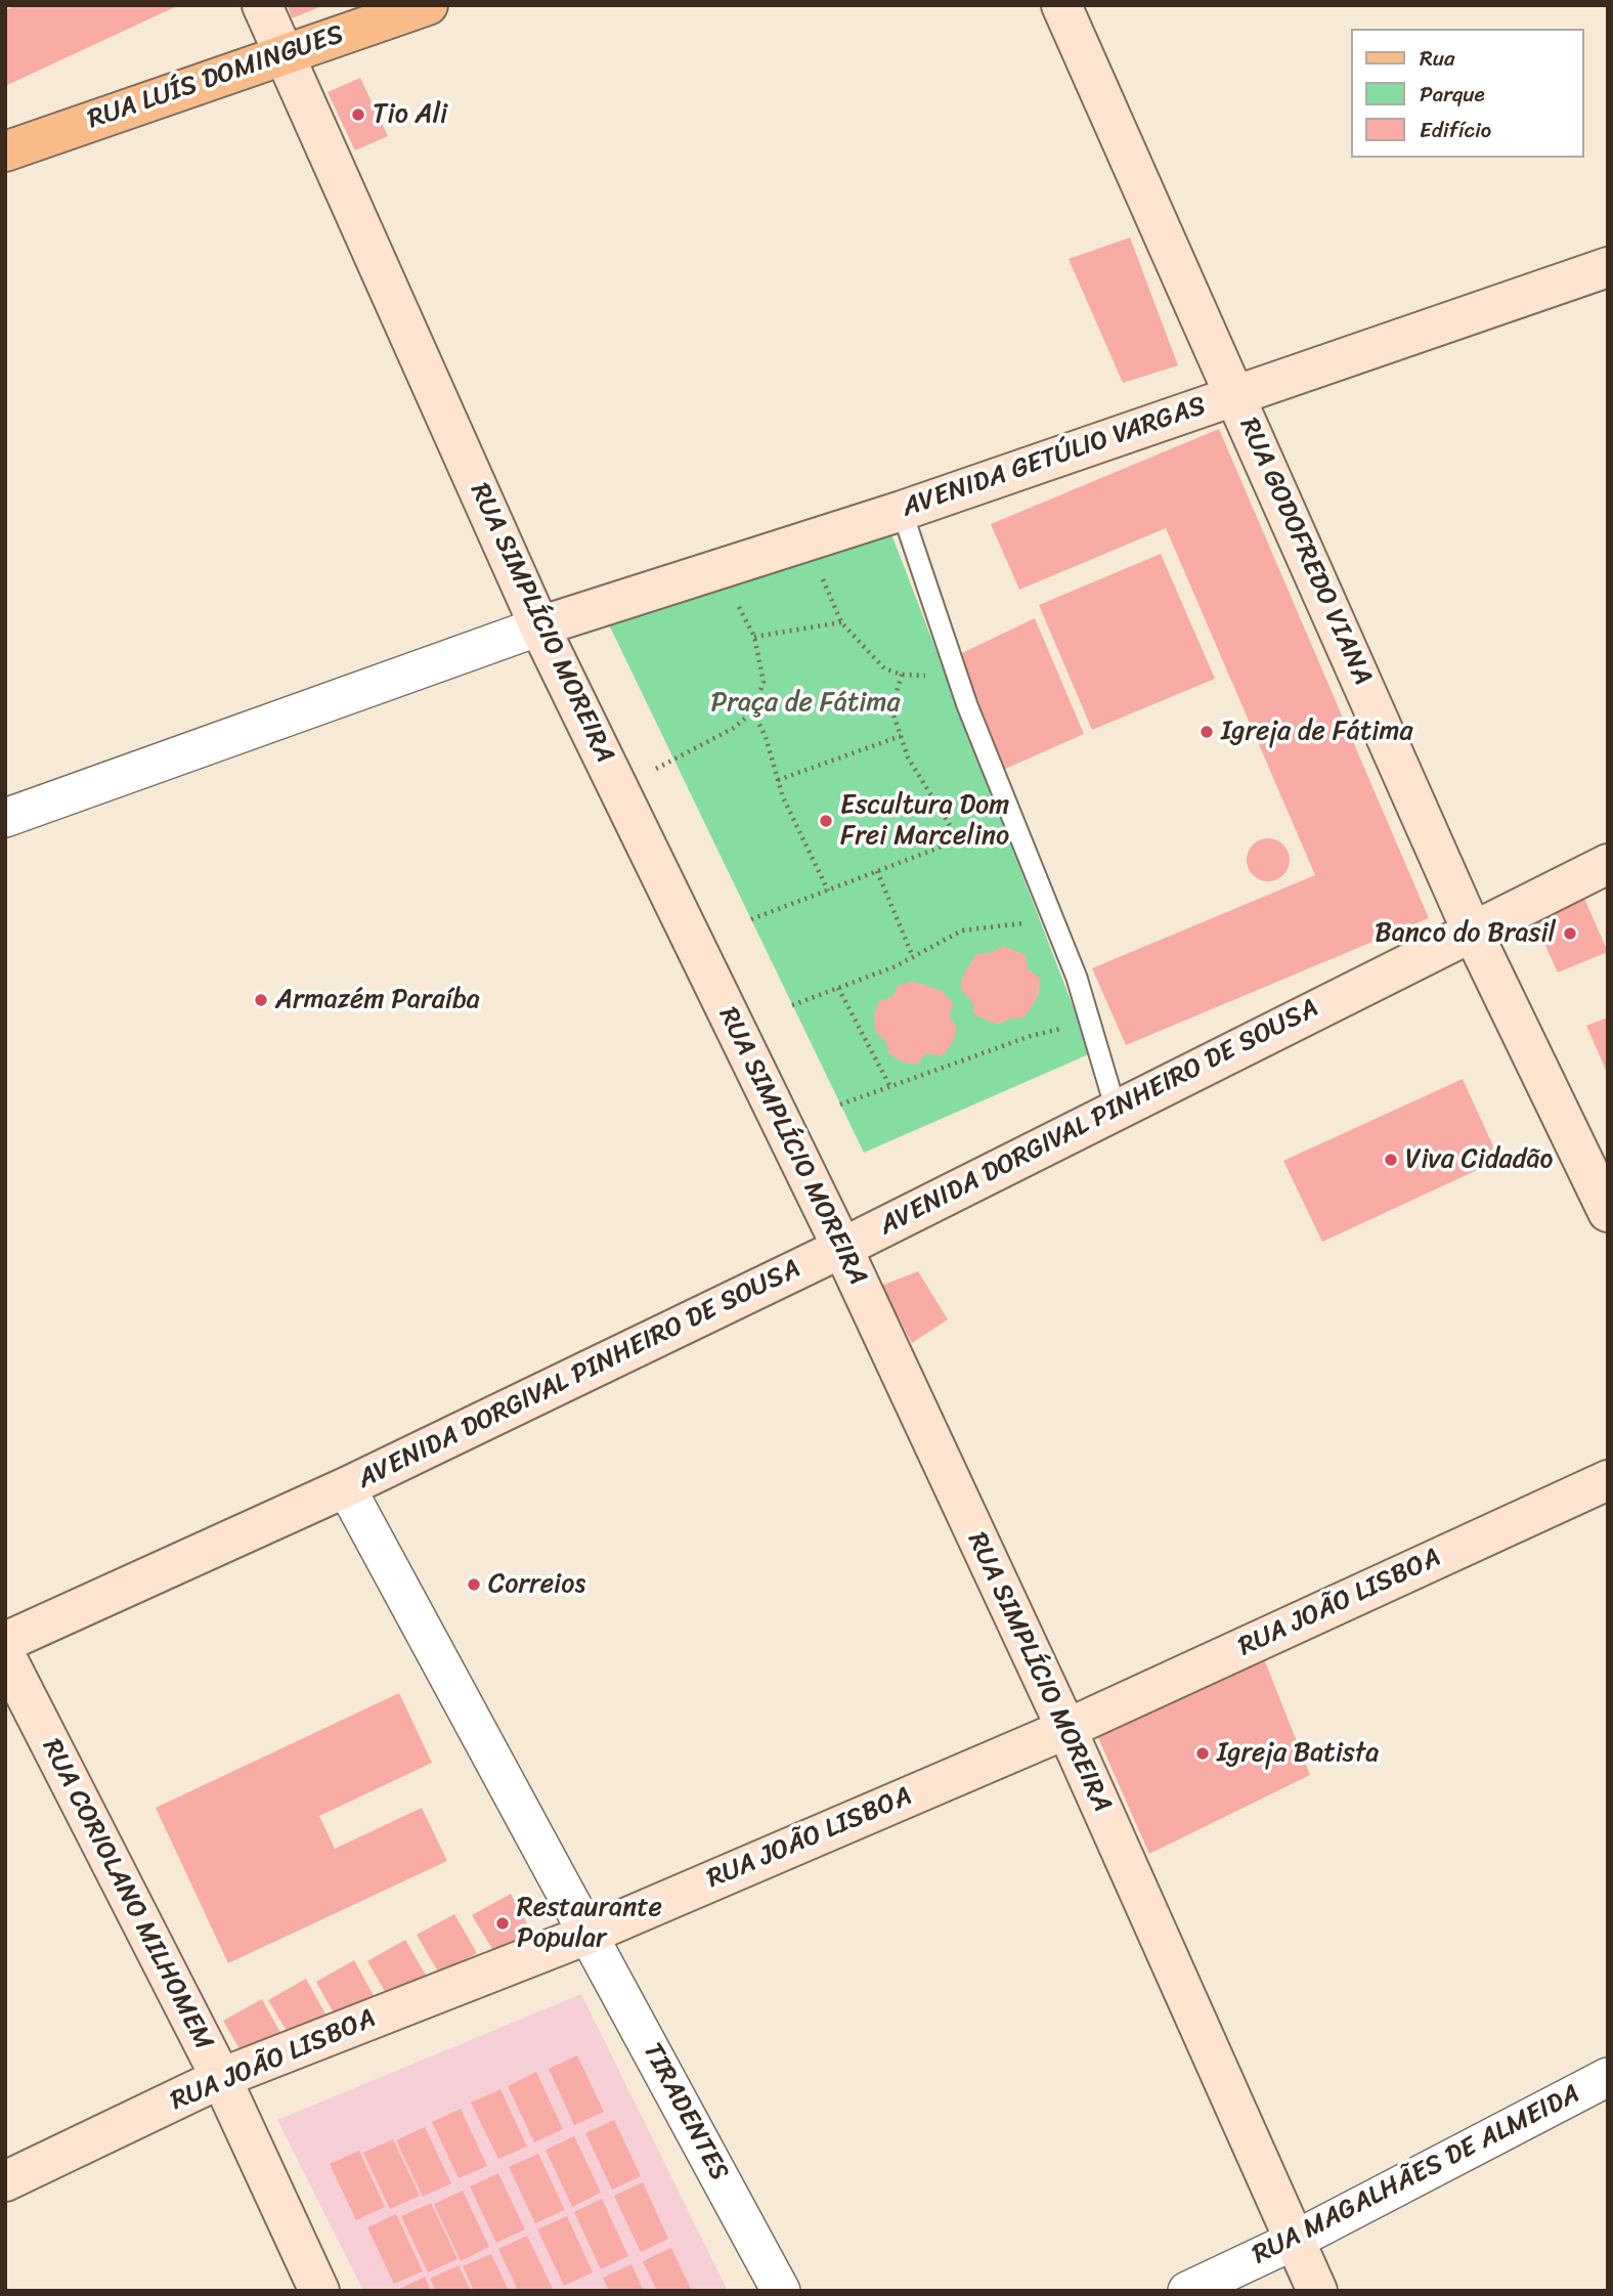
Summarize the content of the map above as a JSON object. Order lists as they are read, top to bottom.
{
  "streets": {
    "main road": [
      "RUA LUÍS DOMINGUES",
      "AVENIDA GETÚLIO VARGAS",
      "RUA GODOFREDO VIANA",
      "RUA SIMPLÍCIO MOREIRA",
      "AVENIDA DORGIVAL PINHEIRO DE SOUSA",
      "RUA JOÃO LISBOA",
      "RUA CORIOLANO MILHOMEM"
    ],
    "street": ["TIRADENTES", "RUA MAGALHÃES DE ALMEIDA"]
  },
  "crossings": [
    ["RUA LUÍS DOMINGUES", "RUA SIMPLÍCIO MOREIRA"],
    ["AVENIDA GETÚLIO VARGAS", "RUA GODOFREDO VIANA"],
    ["AVENIDA GETÚLIO VARGAS", "RUA SIMPLÍCIO MOREIRA"],
    ["RUA GODOFREDO VIANA", "AVENIDA DORGIVAL PINHEIRO DE SOUSA"],
    ["RUA SIMPLÍCIO MOREIRA", "AVENIDA DORGIVAL PINHEIRO DE SOUSA"],
    ["RUA SIMPLÍCIO MOREIRA", "RUA JOÃO LISBOA"],
    ["RUA SIMPLÍCIO MOREIRA", "RUA MAGALHÃES DE ALMEIDA"],
    ["AVENIDA DORGIVAL PINHEIRO DE SOUSA", "TIRADENTES"],
    ["RUA JOÃO LISBOA", "RUA CORIOLANO MILHOMEM"],
    ["RUA JOÃO LISBOA", "TIRADENTES"]
  ],
  "parks": ["Praça de Fátima"],
  "places": [
    "Tio Ali",
    "Igreja de Fátima",
    "Escultura Dom Frei Marcelino",
    "Banco do Brasil",
    "Armazém Paraíba",
    "Viva Cidadão",
    "Correios",
    "Igreja Batista",
    "Restaurante Popular"
  ],
  "legend": ["Rua", "Parque", "Edifício"]
}
